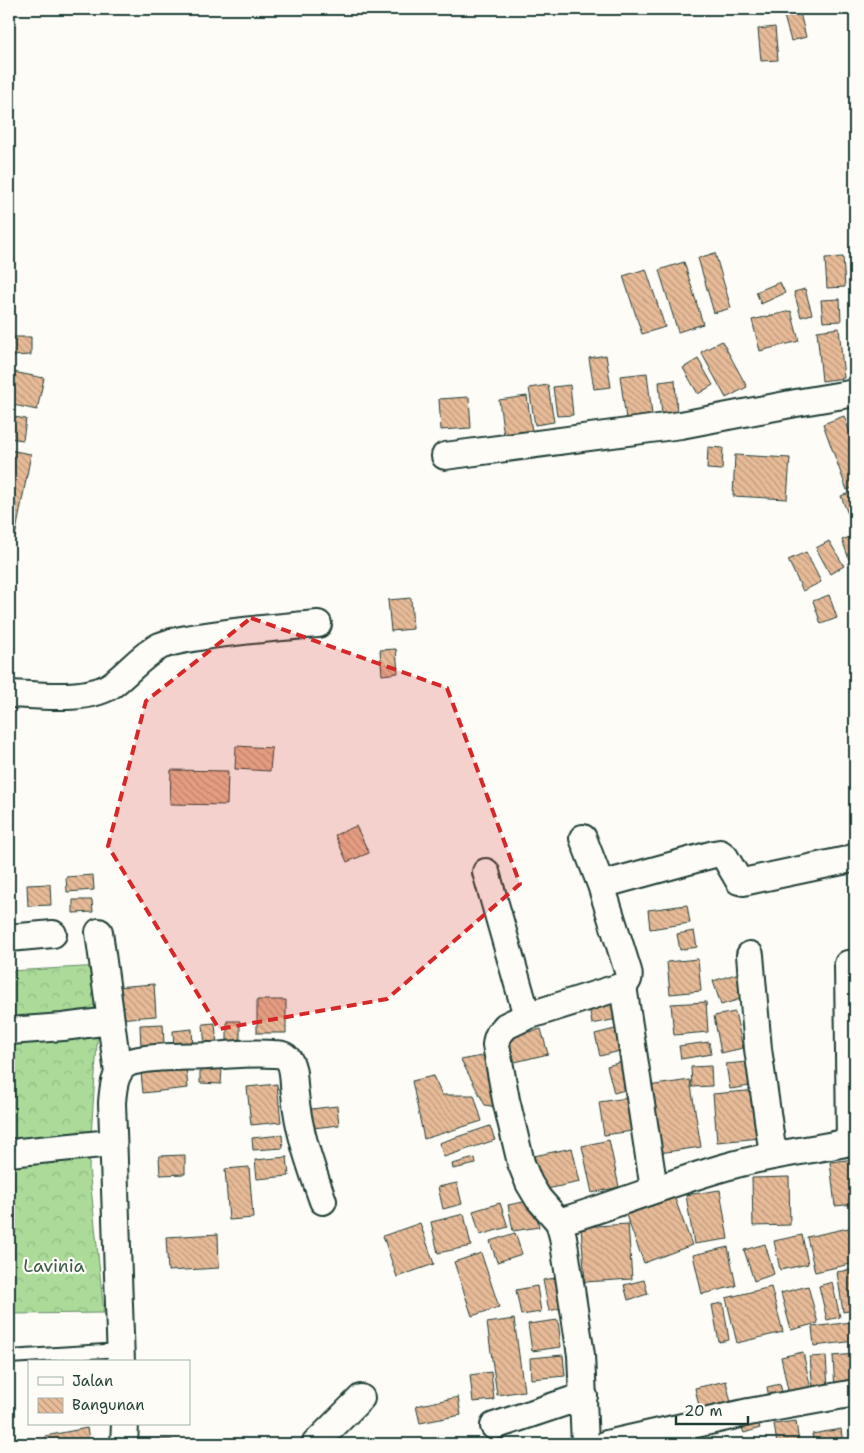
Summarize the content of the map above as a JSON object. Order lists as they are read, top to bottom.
{
  "parks": ["Lavinia"],
  "legend": ["Jalan", "Bangunan"],
  "scale_bar": "20 m"
}
